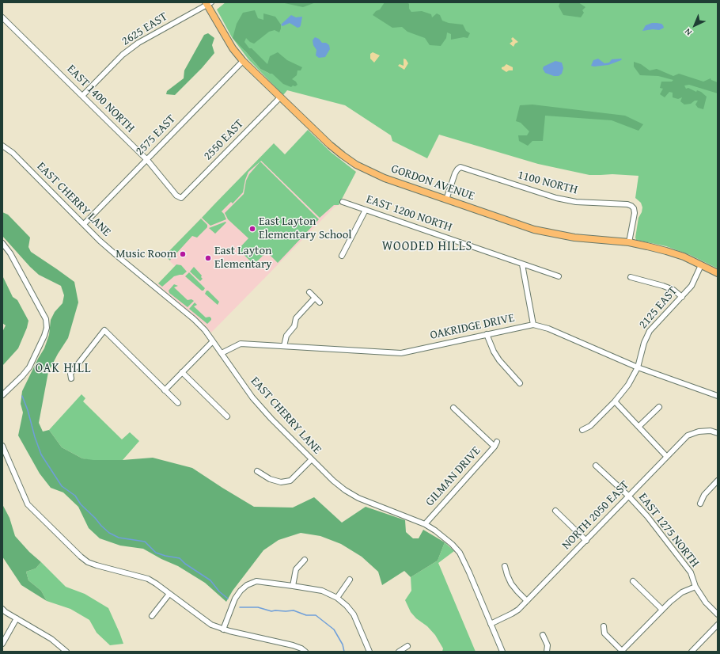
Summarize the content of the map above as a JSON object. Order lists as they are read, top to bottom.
{
  "streets": {
    "main road": ["GORDON AVENUE"],
    "street": [
      "2625 EAST",
      "EAST 1400 NORTH",
      "2575 EAST",
      "2550 EAST",
      "1100 NORTH",
      "EAST CHERRY LANE",
      "EAST 1200 NORTH",
      "2125 EAST",
      "OAKRIDGE DRIVE",
      "GILMAN DRIVE",
      "NORTH 2050 EAST",
      "EAST 1275 NORTH"
    ]
  },
  "crossings": [
    ["2625 EAST", "EAST 1400 NORTH"],
    ["2625 EAST", "GORDON AVENUE"],
    ["EAST 1400 NORTH", "2575 EAST"],
    ["EAST 1400 NORTH", "2550 EAST"],
    ["2575 EAST", "GORDON AVENUE"],
    ["2575 EAST", "EAST CHERRY LANE"],
    ["2550 EAST", "GORDON AVENUE"],
    ["GORDON AVENUE", "1100 NORTH"],
    ["GORDON AVENUE", "2125 EAST"],
    ["EAST CHERRY LANE", "OAKRIDGE DRIVE"],
    ["EAST CHERRY LANE", "GILMAN DRIVE"],
    ["EAST CHERRY LANE", "NORTH 2050 EAST"],
    ["2125 EAST", "OAKRIDGE DRIVE"],
    ["NORTH 2050 EAST", "EAST 1275 NORTH"]
  ],
  "districts": ["WOODED HILLS", "OAK HILL"],
  "places": ["East Layton Elementary School", "Music Room", "East Layton Elementary"],
  "north": "bottom left"
}
